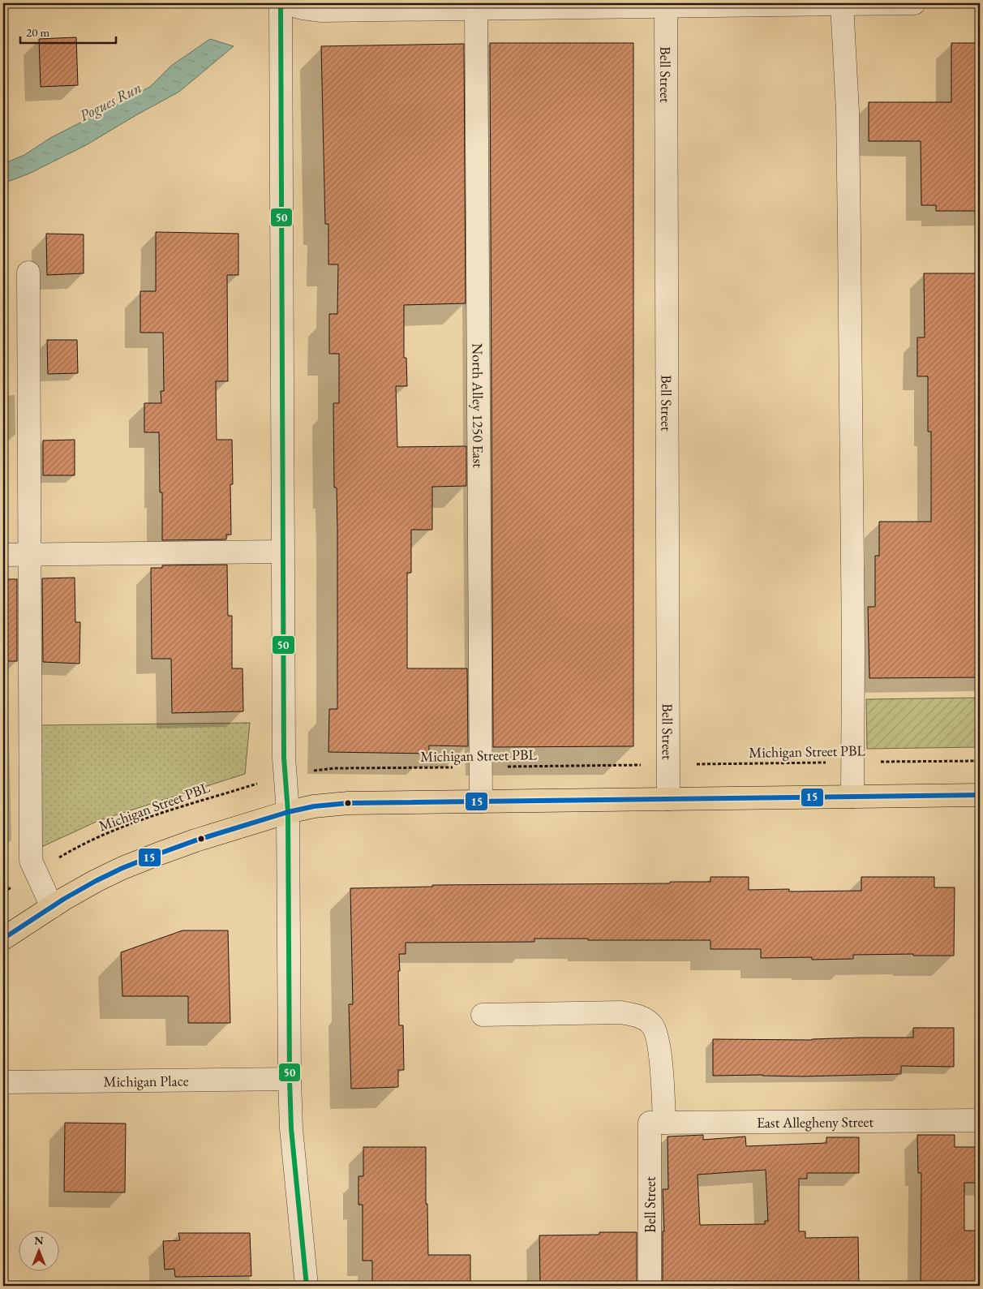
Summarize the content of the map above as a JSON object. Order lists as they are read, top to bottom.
{
  "streets": {
    "street": [
      "Bell Street",
      "North Alley 1250 East",
      "Michigan Place",
      "East Allegheny Street"
    ],
    "path": ["Michigan Street PBL"]
  },
  "crossings": [
    ["Bell Street", "Michigan Street PBL"],
    ["Bell Street", "East Allegheny Street"],
    ["North Alley 1250 East", "Michigan Street PBL"]
  ],
  "water": ["Pogues Run"],
  "lines": ["transit line 50", "transit line 15"],
  "scale_bar": "20 m",
  "north": "top"
}
